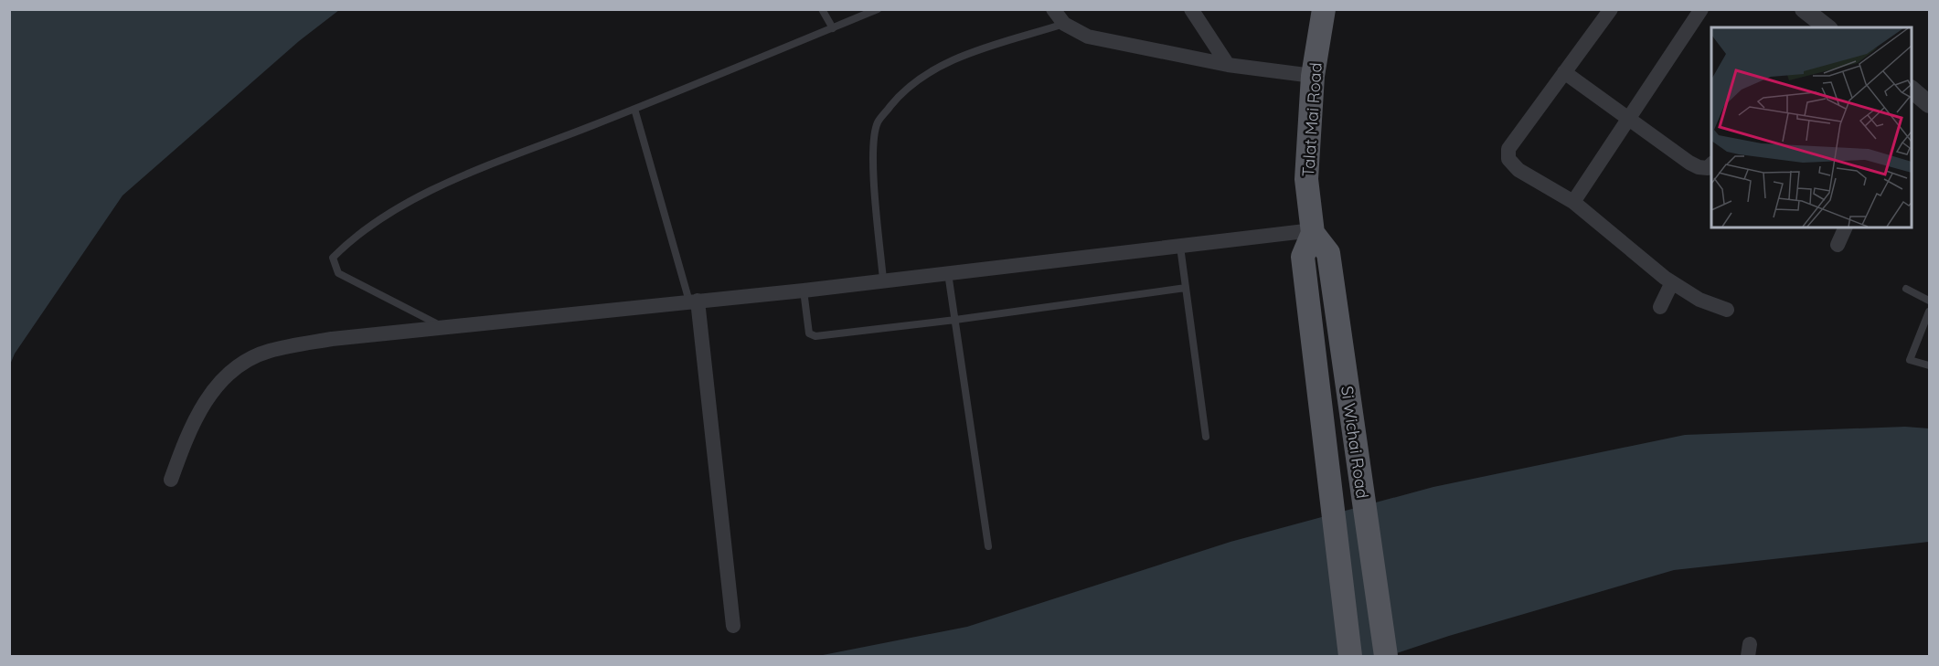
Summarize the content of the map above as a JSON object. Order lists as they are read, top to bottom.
{
  "streets": {
    "main road": ["Talat Mai Road", "Si Wichai Road"]
  },
  "crossings": [
    ["Talat Mai Road", "Si Wichai Road"]
  ]
}
